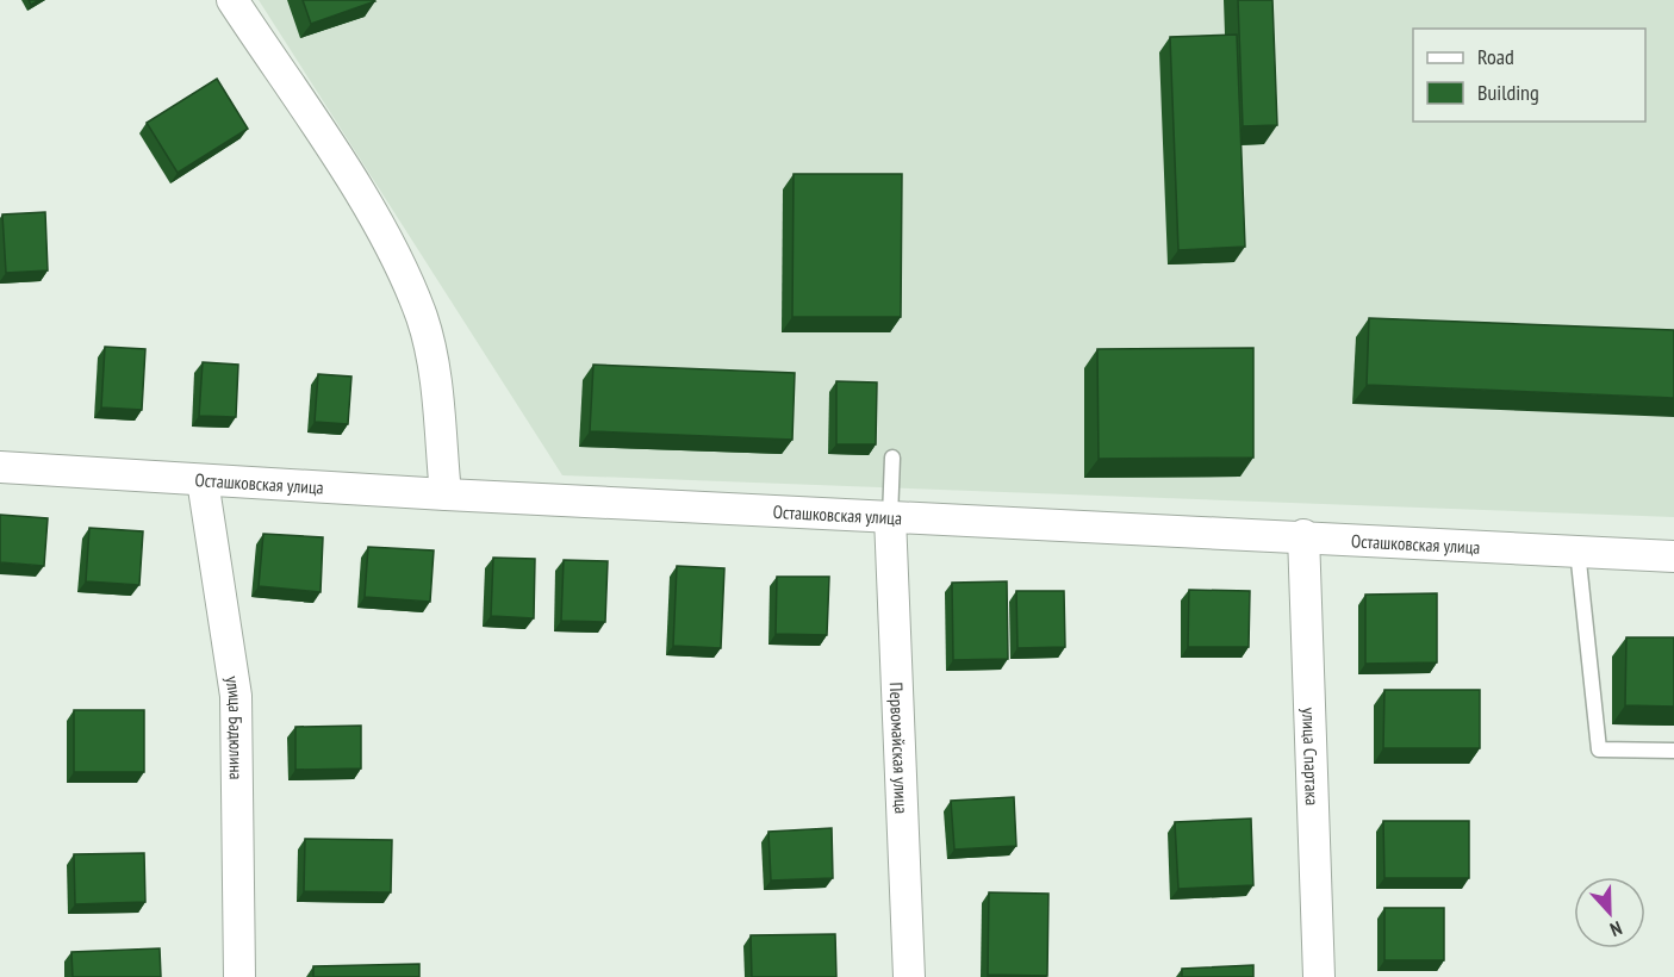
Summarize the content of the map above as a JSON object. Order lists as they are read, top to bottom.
{
  "streets": {
    "street": [
      "Осташковская улица",
      "улица Бадюлина",
      "Первомайская улица",
      "улица Спартака"
    ]
  },
  "crossings": [
    ["Осташковская улица", "улица Бадюлина"],
    ["Осташковская улица", "Первомайская улица"],
    ["Осташковская улица", "улица Спартака"]
  ],
  "legend": ["Road", "Building"],
  "north": "bottom"
}
